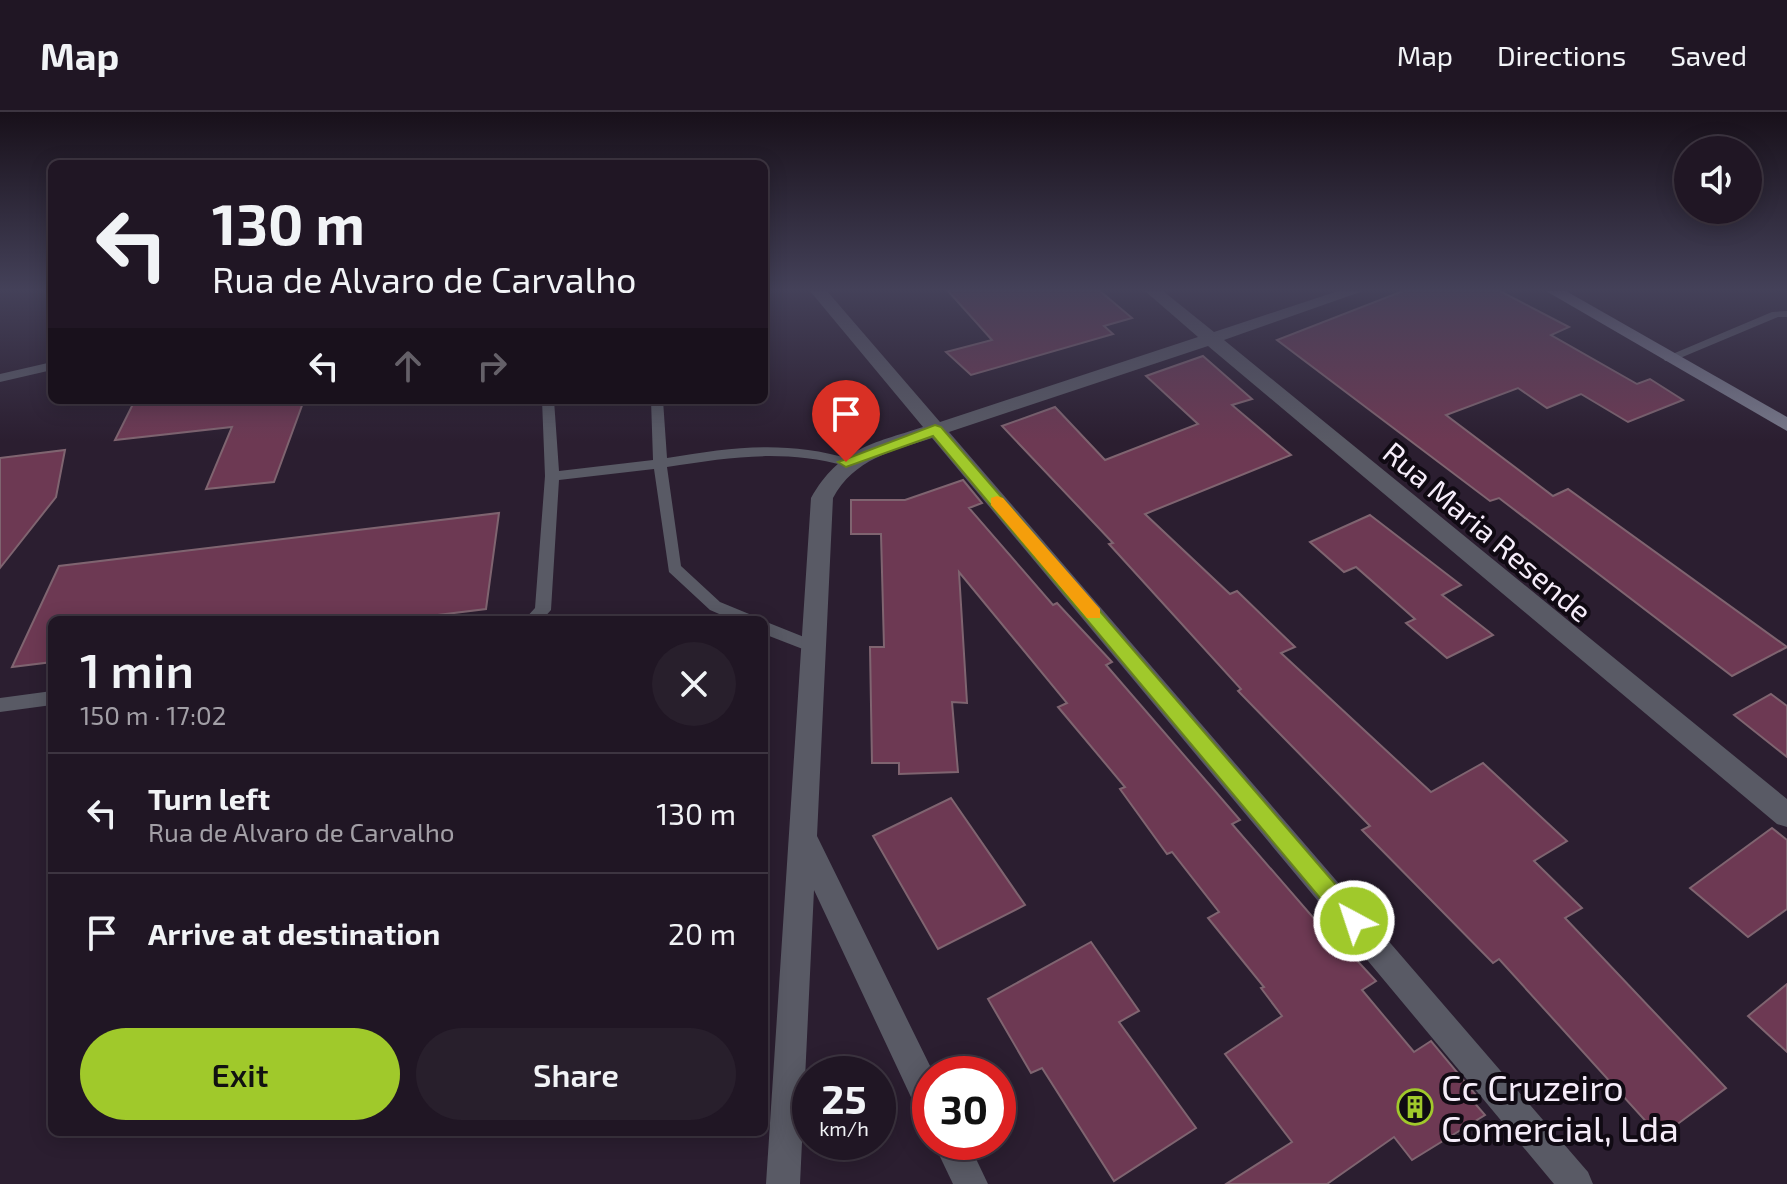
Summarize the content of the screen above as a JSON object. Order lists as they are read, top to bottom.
{
  "streets": {
    "street": ["Rua Maria Resende"]
  },
  "places": {
    "building": ["Cc Cruzeiro Comercial, Lda"]
  },
  "page": {
    "header": "Map",
    "nav": ["Map", "Directions", "Saved"],
    "turn": ["130 m", "Rua de Alvaro de Carvalho"],
    "heading": ["1 min", "150 m · 17:02"],
    "list": [
      {
        "name": "Turn left",
        "note": "Rua de Alvaro de Carvalho",
        "value": "130 m"
      },
      {
        "name": "Arrive at destination",
        "value": "20 m"
      }
    ],
    "buttons": ["Exit", "Share"],
    "speed": "25 km/h",
    "limit": "30"
  }
}
